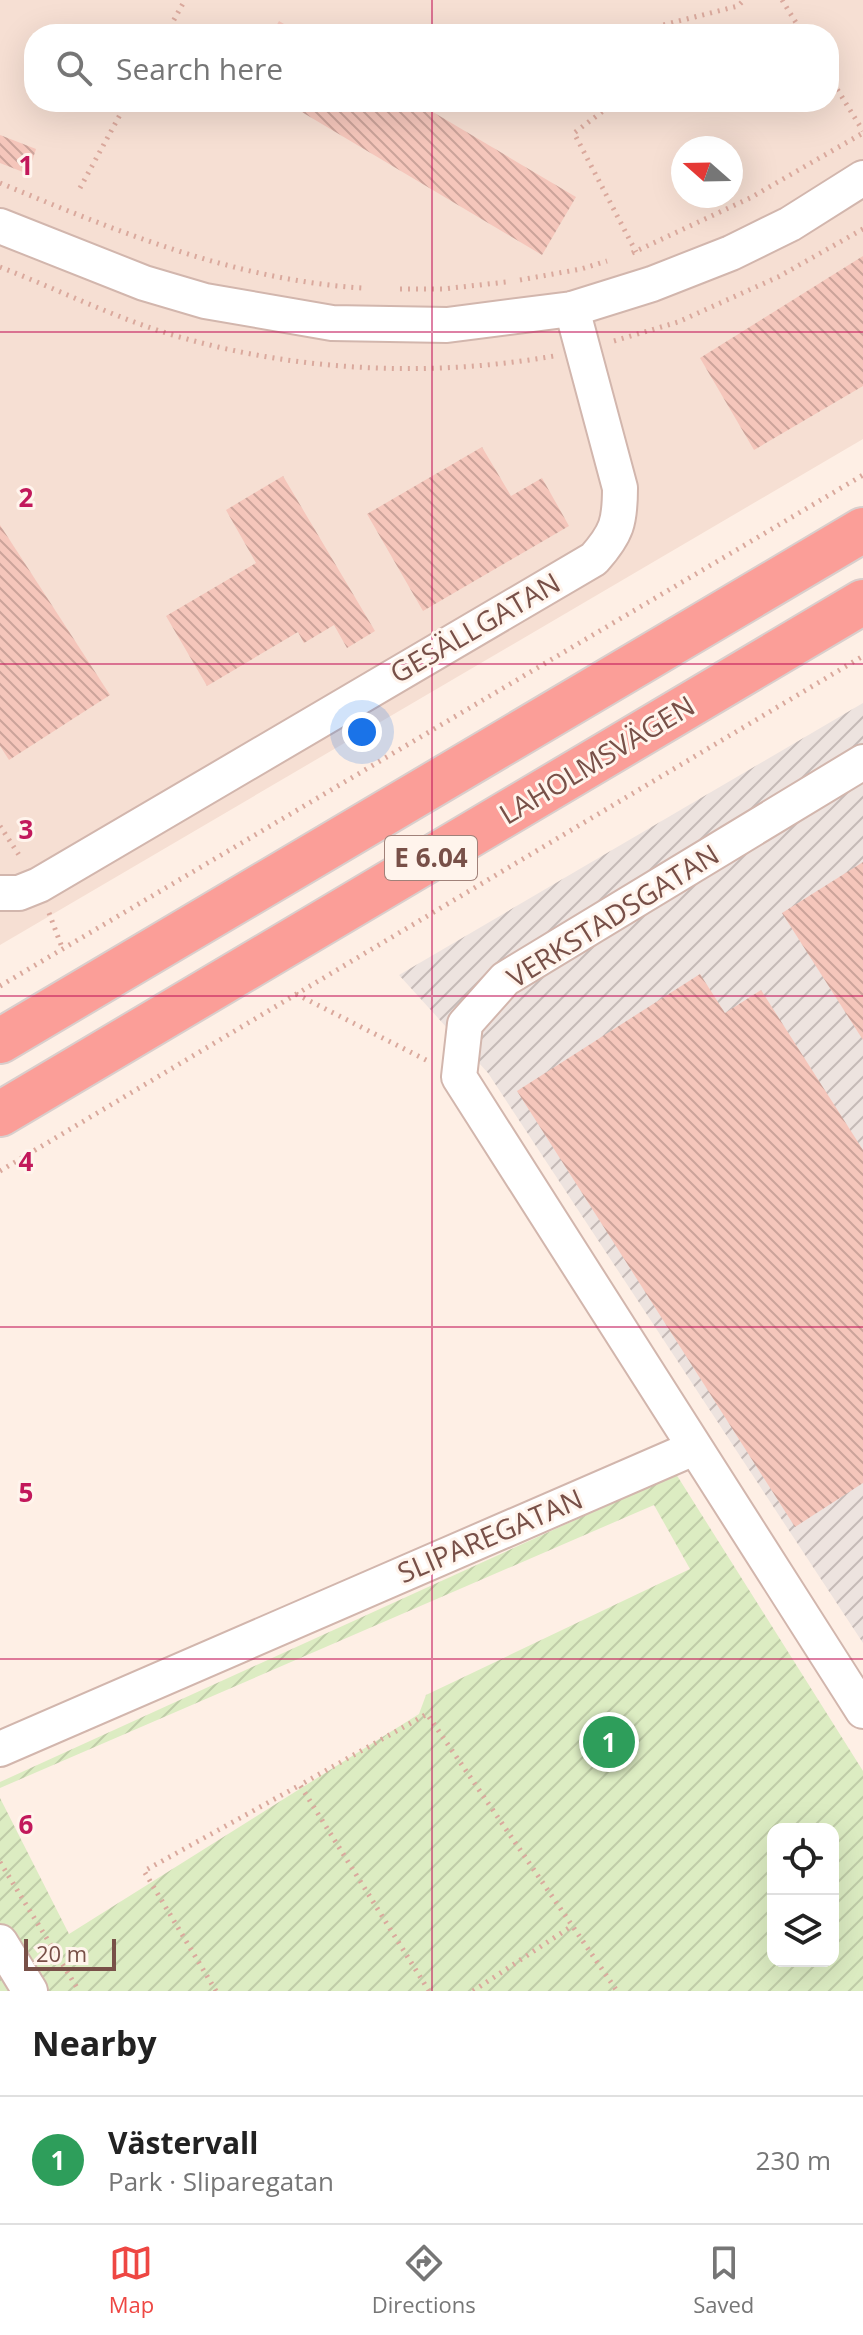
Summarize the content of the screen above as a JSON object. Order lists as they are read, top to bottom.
{
  "streets": {
    "highway": ["LAHOLMSVÄGEN", "E 6.04"],
    "street": ["GESÄLLGATAN", "VERKSTADSGATAN", "SLIPAREGATAN"]
  },
  "scale_bar": "20 m",
  "north": "left",
  "page": {
    "search": "Search here",
    "pins": "1",
    "scale": "20 m",
    "heading": "Nearby",
    "list": [
      {
        "mark": "1",
        "name": "Västervall",
        "note": "Park · Sliparegatan",
        "value": "230 m"
      }
    ],
    "nav": ["Map", "Directions", "Saved"]
  },
  "grid": {
    "rows": [
      "1",
      "2",
      "3",
      "4",
      "5",
      "6"
    ]
  }
}
